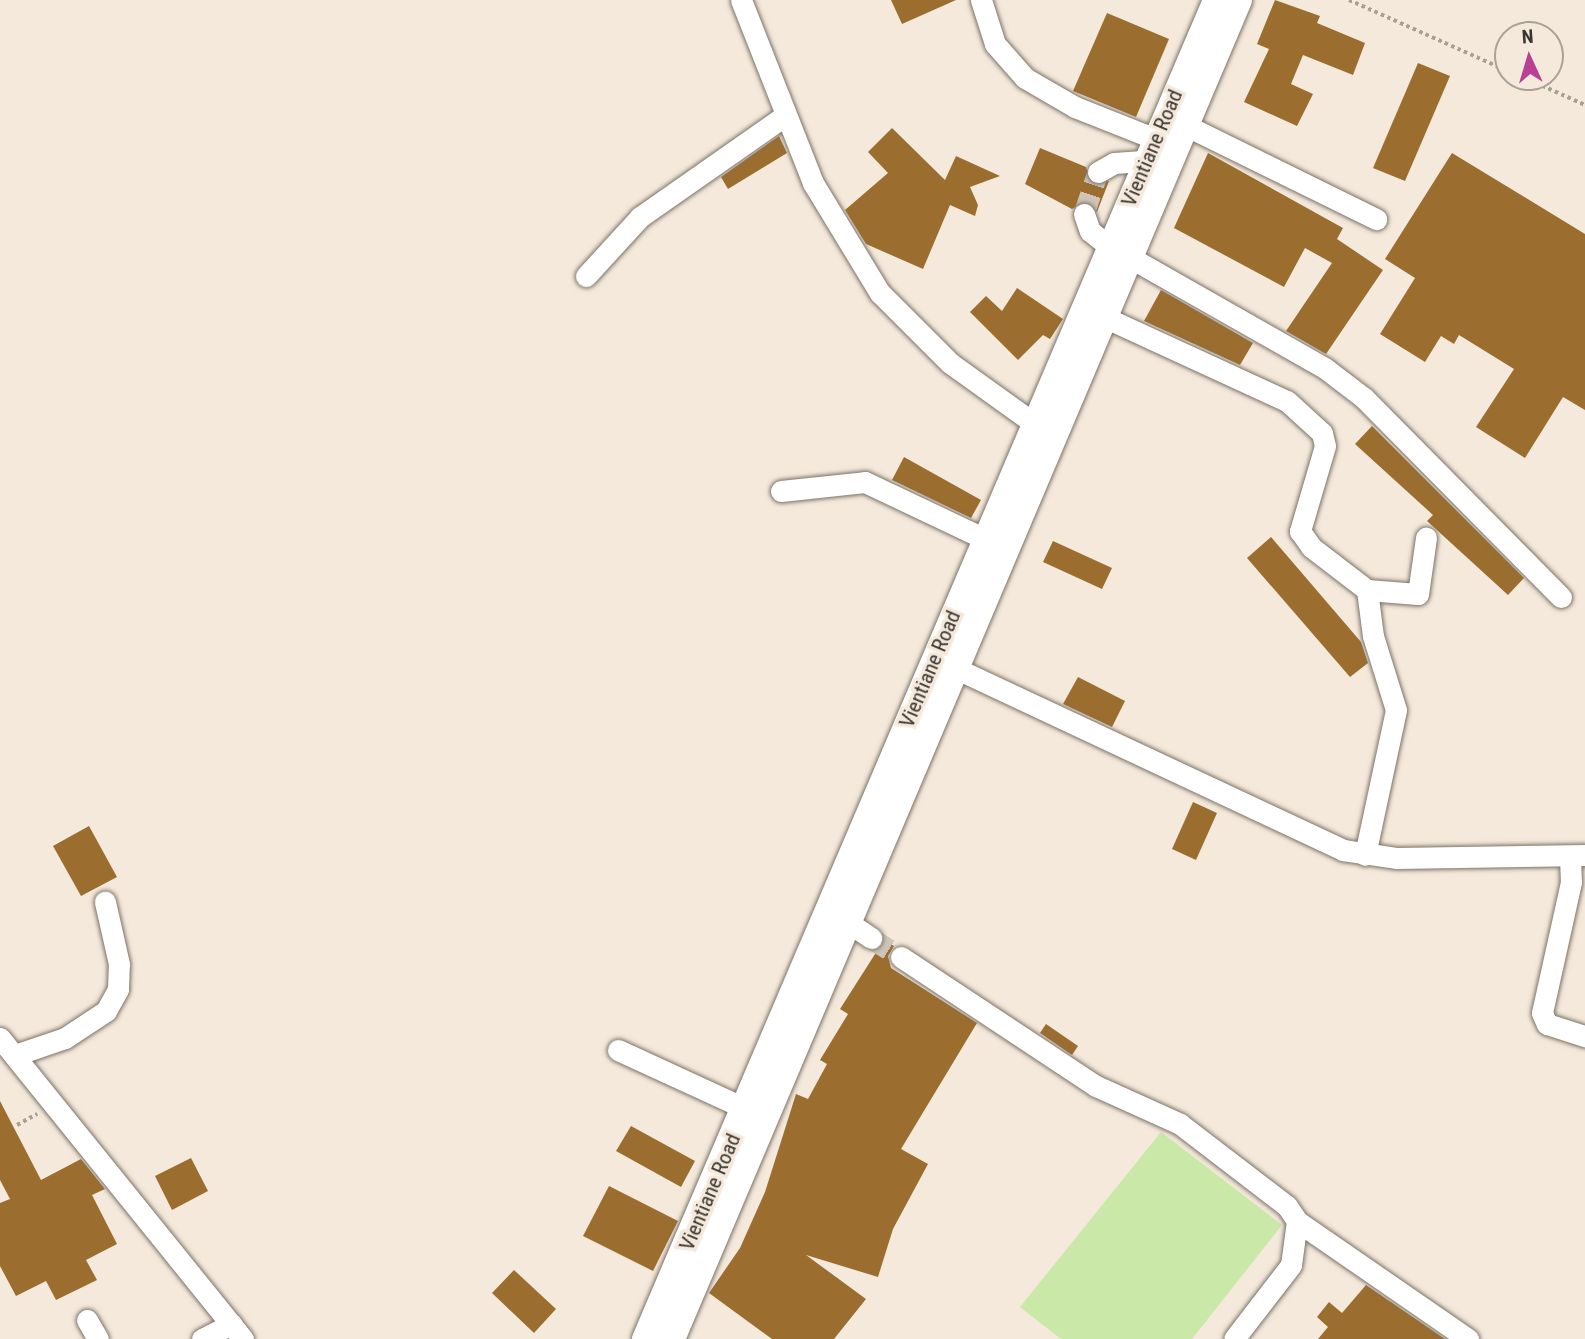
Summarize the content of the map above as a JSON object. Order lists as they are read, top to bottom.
{
  "streets": {
    "main road": ["Vientiane Road"]
  },
  "north": "top"
}
